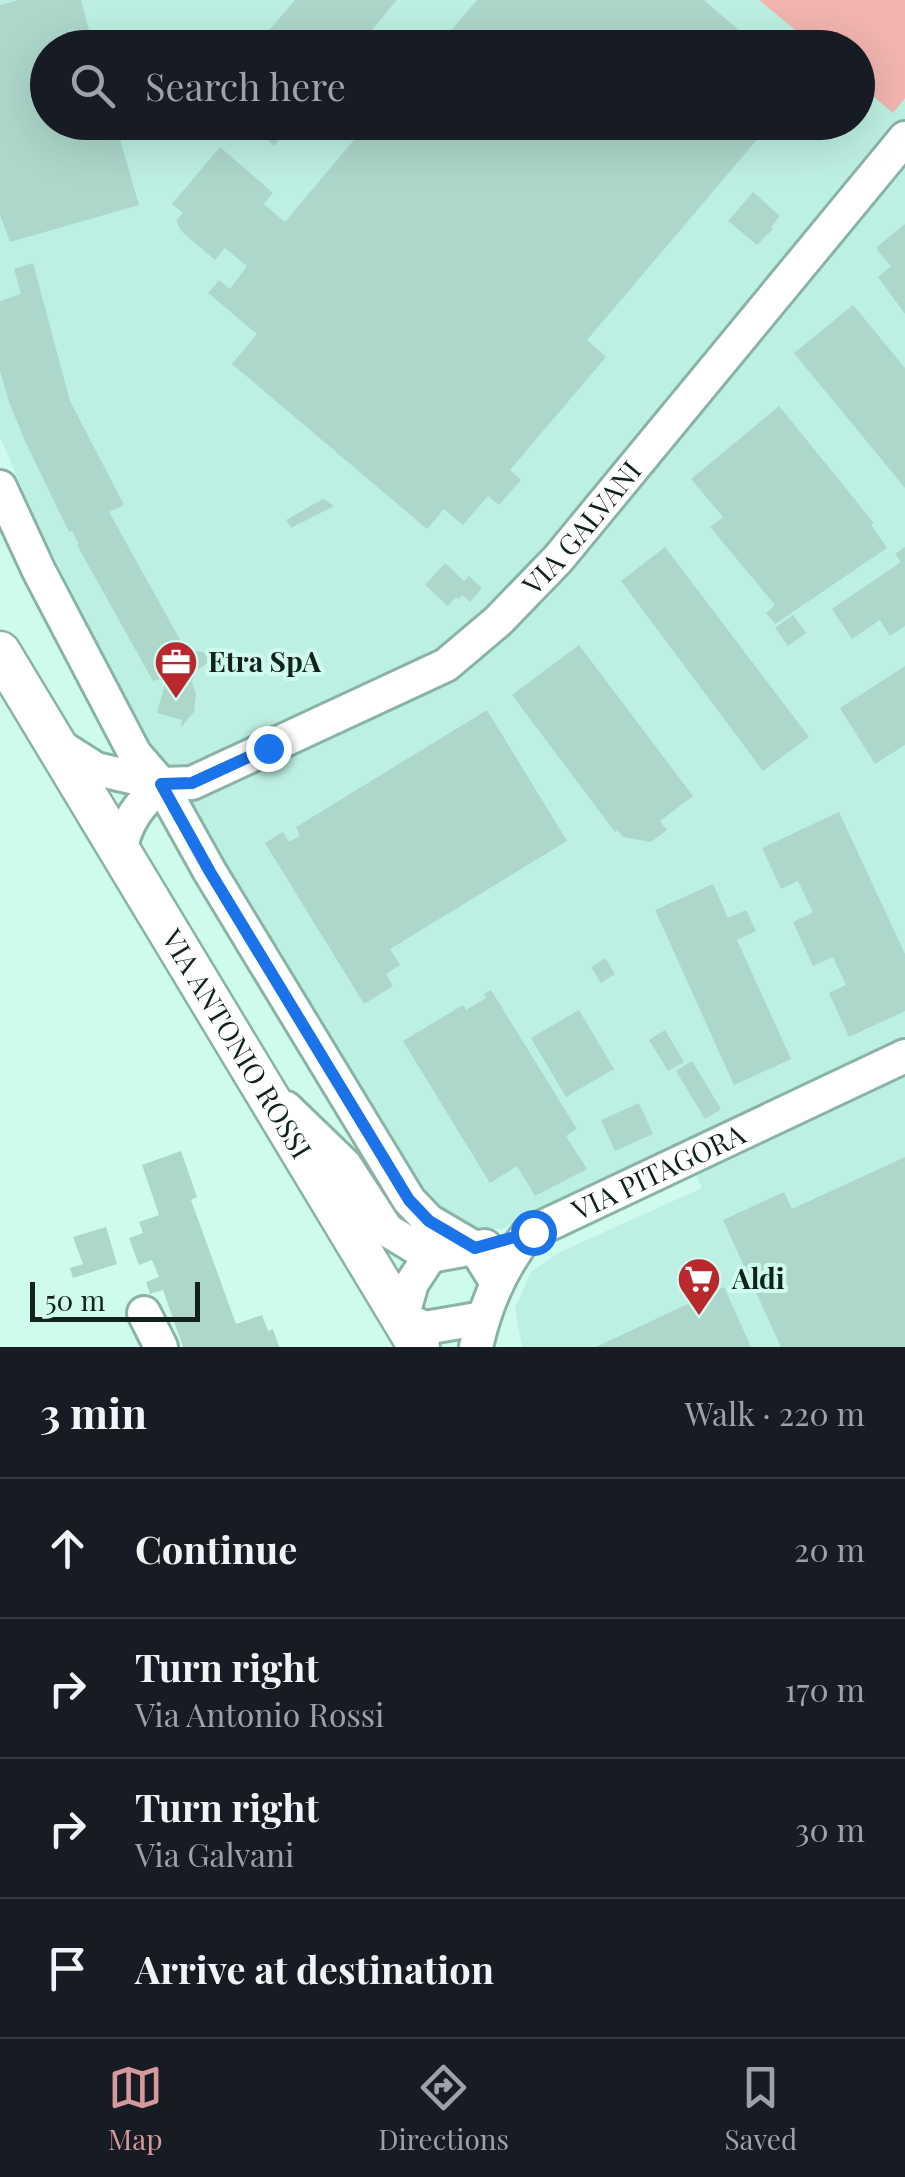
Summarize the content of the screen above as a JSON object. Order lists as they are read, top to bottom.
{
  "streets": {
    "main road": ["VIA ANTONIO ROSSI"],
    "street": ["VIA GALVANI", "VIA PITAGORA"]
  },
  "crossings": [
    ["VIA GALVANI", "VIA ANTONIO ROSSI"]
  ],
  "places": {
    "office": ["Etra SpA"],
    "supermarket": ["Aldi"]
  },
  "scale_bar": "50 m",
  "page": {
    "search": "Search here",
    "scale": "50 m",
    "heading": ["3 min", "Walk · 220 m"],
    "list": [
      ["Continue", "20 m"],
      ["Turn right", "Via Antonio Rossi", "170 m"],
      ["Turn right", "Via Galvani", "30 m"],
      "Arrive at destination"
    ],
    "nav": ["Map", "Directions", "Saved"]
  }
}
